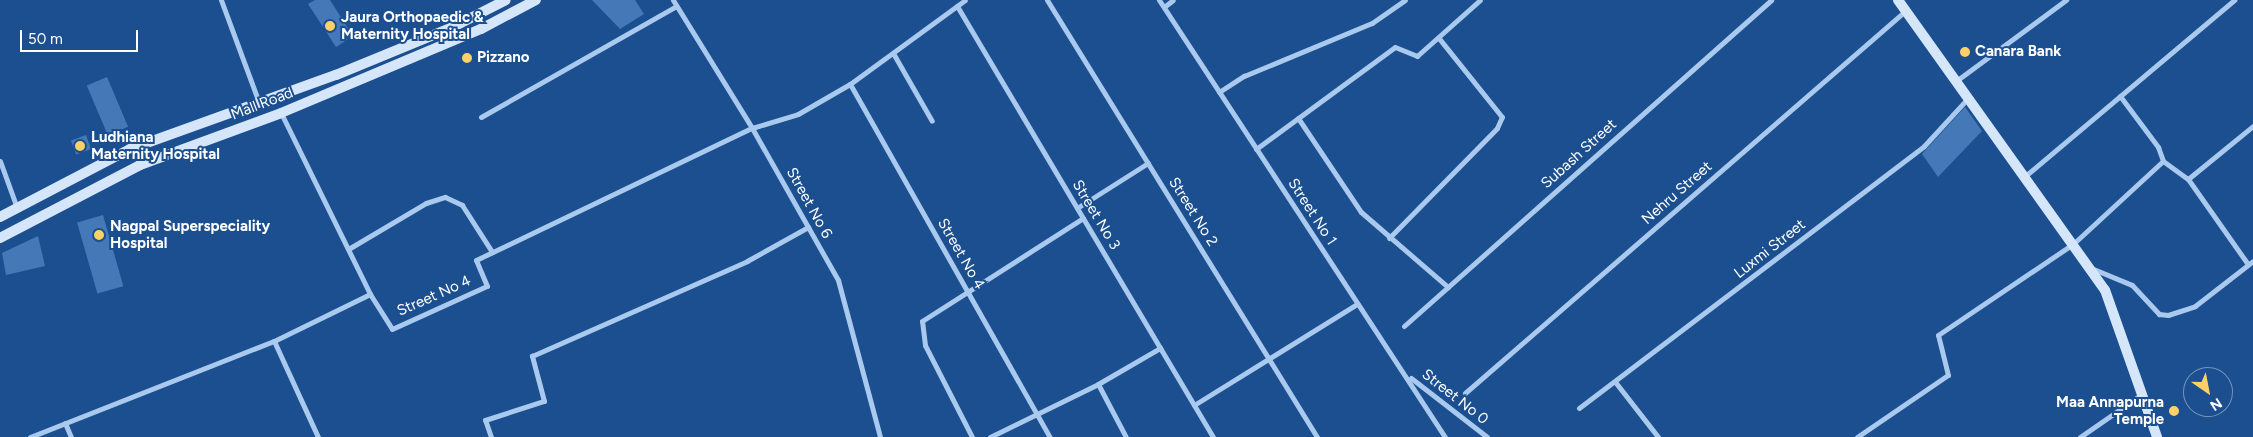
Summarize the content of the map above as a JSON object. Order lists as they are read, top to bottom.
{
  "streets": {
    "main road": ["Mall Road"],
    "street": [
      "Subash Street",
      "Nehru Street",
      "Street No 6",
      "Street No 2",
      "Street No 1",
      "Street No 3",
      "Luxmi Street",
      "Street No 4",
      "Street No 0"
    ]
  },
  "crossings": [
    ["Street No 6", "Street No 4"],
    ["Street No 1", "Street No 0"],
    ["Street No 3", "Street No 4"]
  ],
  "places": [
    "Jaura Orthopaedic & Maternity Hospital",
    "Canara Bank",
    "Pizzano",
    "Ludhiana Maternity Hospital",
    "Nagpal Superspeciality Hospital",
    "Maa Annapurna Temple"
  ],
  "scale_bar": "50 m",
  "north": "bottom right"
}
